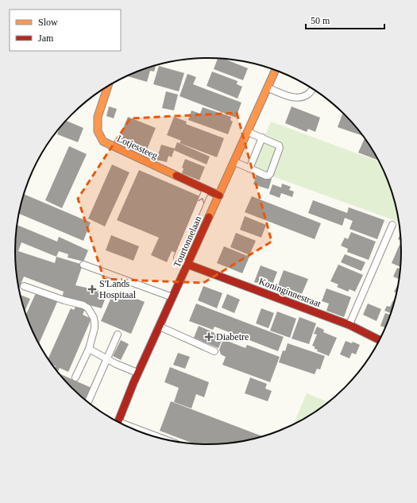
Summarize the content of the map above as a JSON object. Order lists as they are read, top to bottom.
{
  "streets": {
    "street": ["Lotjessteeg", "Tourtonnelaan", "Koninginnestraat"]
  },
  "crossings": [
    ["Lotjessteeg", "Tourtonnelaan"],
    ["Tourtonnelaan", "Koninginnestraat"]
  ],
  "places": {
    "health": ["S'Lands Hospitaal", "Diabetre"]
  },
  "legend": ["Slow", "Jam"],
  "scale_bar": "50 m"
}
